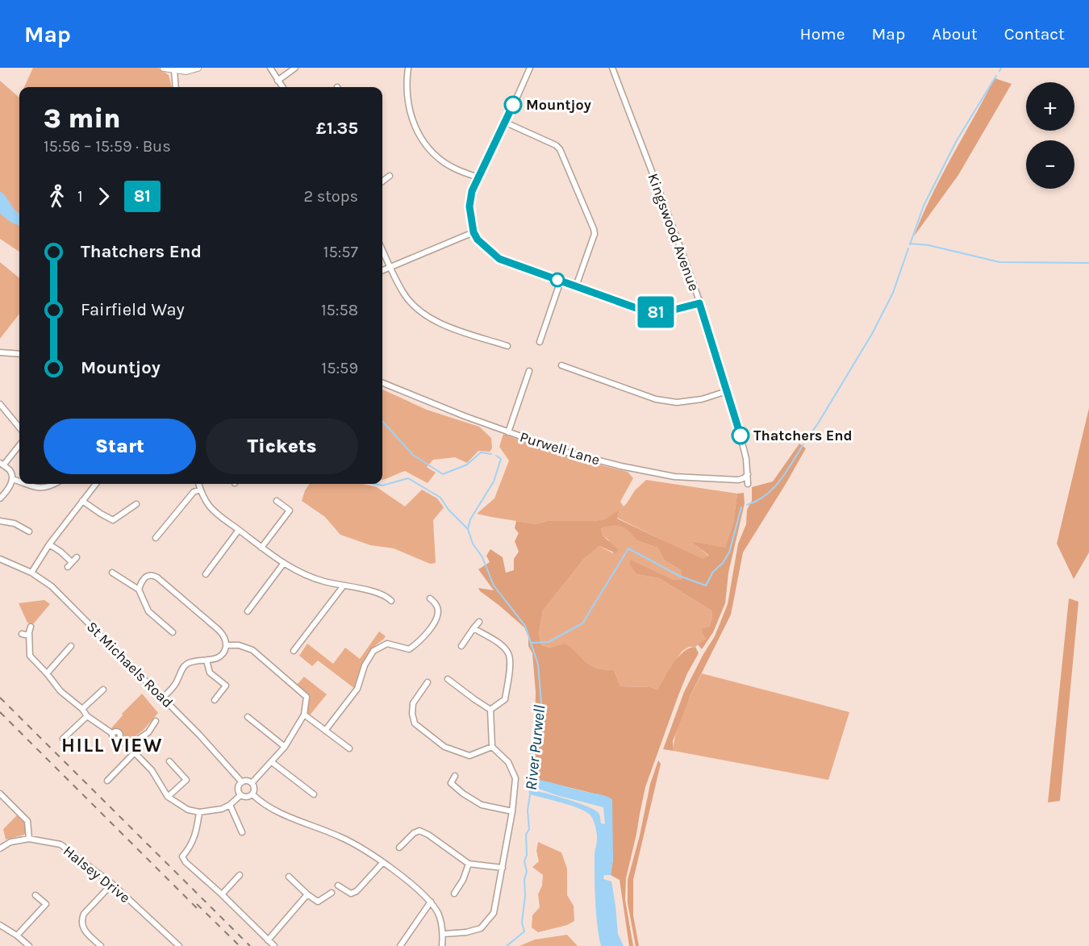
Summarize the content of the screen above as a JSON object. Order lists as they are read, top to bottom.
{
  "streets": {
    "street": [
      "Kingswood Avenue",
      "Purwell Lane",
      "St Michaels Road",
      "Halsey Drive"
    ]
  },
  "crossings": [
    ["Kingswood Avenue", "Purwell Lane"]
  ],
  "districts": ["HILL VIEW"],
  "water": ["River Purwell"],
  "places": ["Mountjoy", "Thatchers End"],
  "lines": ["bus line 81"],
  "page": {
    "header": "Map",
    "nav": [
      "Home",
      "Map",
      "About",
      "Contact"
    ],
    "on_map": "81",
    "map_buttons": ["+", "−"],
    "heading": ["3 min", "15:56 – 15:59 · Bus", "£1.35"],
    "legs": ["1", "81", "2 stops"],
    "list": [
      {
        "name": "Thatchers End",
        "value": "15:57"
      },
      {
        "name": "Fairfield Way",
        "value": "15:58"
      },
      {
        "name": "Mountjoy",
        "value": "15:59"
      }
    ],
    "buttons": ["Start", "Tickets"]
  }
}
